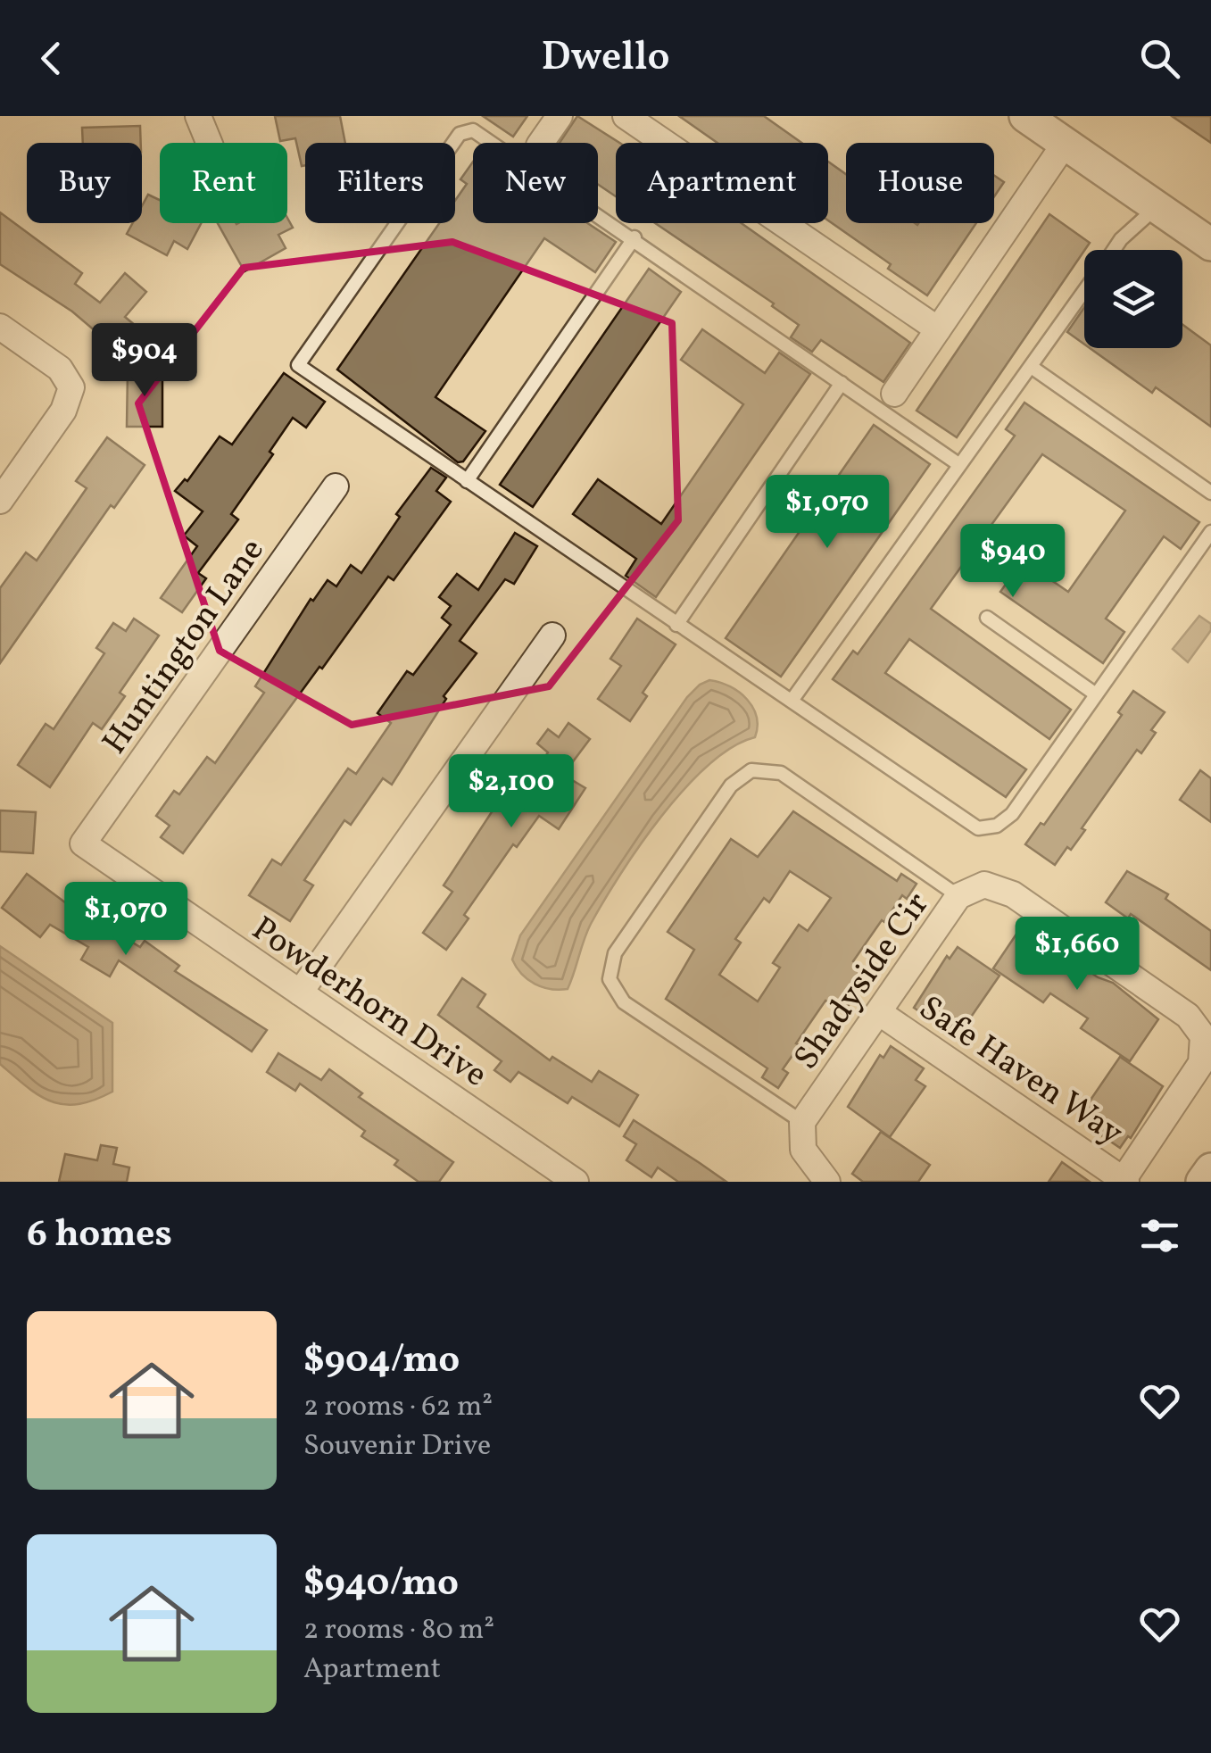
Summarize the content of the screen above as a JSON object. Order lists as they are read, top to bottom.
{
  "streets": {
    "street": [
      "Huntington Lane",
      "Shadyside Cir",
      "Powderhorn Drive",
      "Safe Haven Way"
    ]
  },
  "crossings": [
    ["Huntington Lane", "Powderhorn Drive"],
    ["Shadyside Cir", "Safe Haven Way"]
  ],
  "page": {
    "header": "Dwello",
    "chip": [
      "Buy",
      "Rent",
      "Filters",
      "New",
      "Apartment",
      "House"
    ],
    "price": [
      "$904",
      "$1,070",
      "$940",
      "$2,100",
      "$1,070",
      "$1,660"
    ],
    "heading": "6 homes",
    "list": [
      {
        "name": "$904/mo",
        "note": "2 rooms · 62 m² · Souvenir Drive"
      },
      {
        "name": "$940/mo",
        "note": "2 rooms · 80 m² · Apartment"
      }
    ]
  }
}
